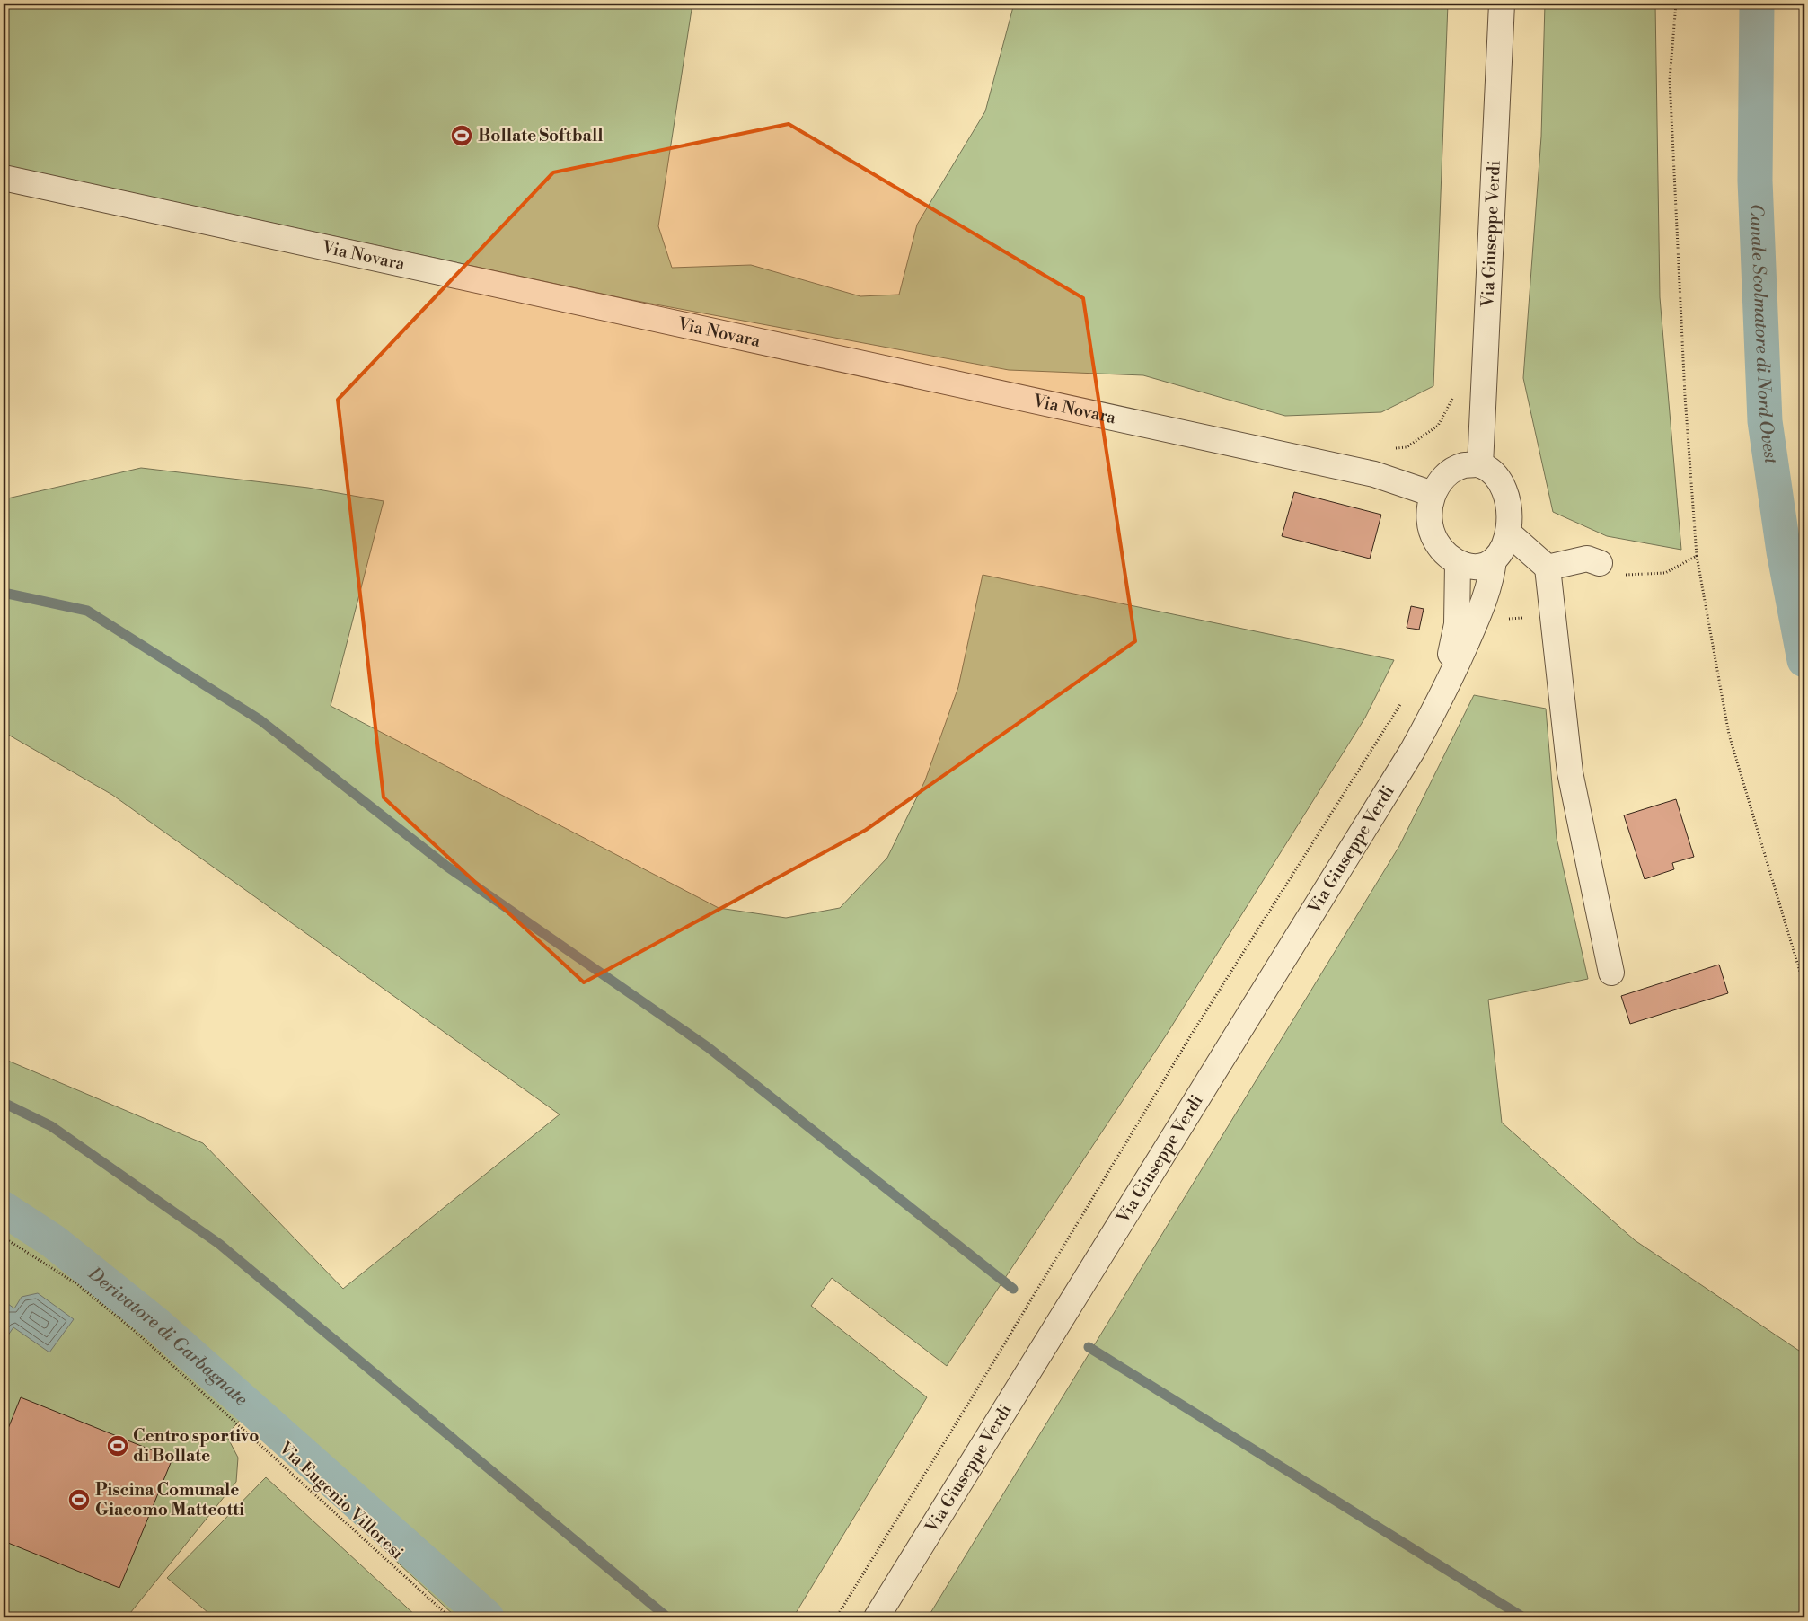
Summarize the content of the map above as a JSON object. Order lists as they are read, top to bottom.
{
  "streets": {
    "street": ["Via Giuseppe Verdi", "Via Novara"],
    "path": ["Via Eugenio Villoresi"]
  },
  "crossings": [
    ["Via Giuseppe Verdi", "Via Novara"]
  ],
  "water": ["Canale Scolmatore di Nord Ovest", "Derivatore di Garbagnate"],
  "places": {
    "sports": ["Bollate Softball", "Centro sportivo di Bollate", "Piscina Comunale Giacomo Matteotti"]
  }
}
